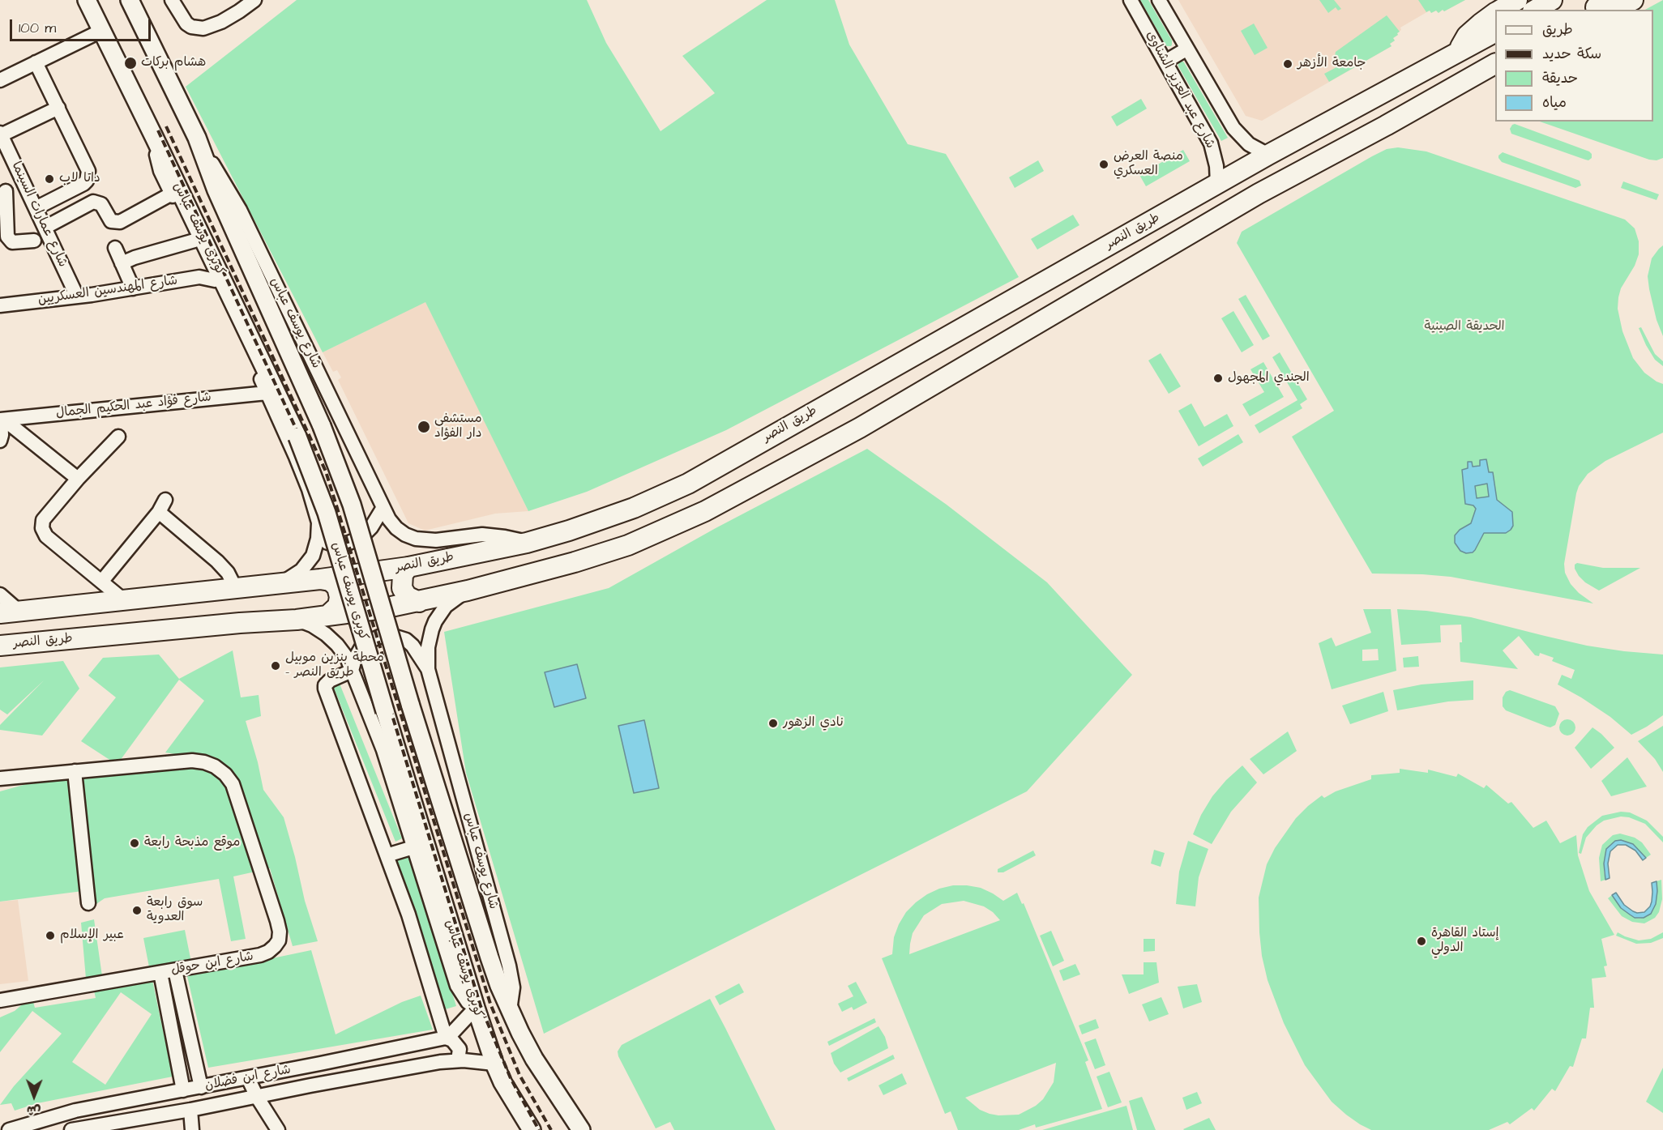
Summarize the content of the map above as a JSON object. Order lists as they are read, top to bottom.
{
  "streets": {
    "highway": ["طريق النصر"],
    "main road": ["كوبرى يوسف عباس", "شارع يوسف عباس"],
    "street": [
      "شارع عبد العزيز الشناوى",
      "شارع عمارات السينما",
      "شارع المهندسين العسكريين",
      "شارع فؤاد عبد الحكيم الجمال",
      "شارع ابن حوقل",
      "شارع ابن فضلان"
    ]
  },
  "crossings": [
    ["شارع عبد العزيز الشناوى", "طريق النصر"],
    ["شارع عمارات السينما", "شارع المهندسين العسكريين"],
    ["كوبرى يوسف عباس", "شارع يوسف عباس"],
    ["كوبرى يوسف عباس", "شارع ابن فضلان"],
    ["طريق النصر", "شارع يوسف عباس"]
  ],
  "parks": ["الحديقة الصينية"],
  "places": [
    "هشام بركات",
    "جامعة الأزهر",
    "منصة العرض العسكري",
    "داتا لاب",
    "الجندي المجهول",
    "مستشفى دار الفؤاد",
    "محطة بنزين موبيل - طريق النصر",
    "نادي الزهور",
    "موقع مذبحة رابعة",
    "سوق رابعة العدوية",
    "عبير الإسلام",
    "إستاد القاهرة الدولي"
  ],
  "legend": [
    "طريق",
    "سكة حديد",
    "حديقة",
    "مياه"
  ],
  "scale_bar": "100 m",
  "north": "bottom"
}
